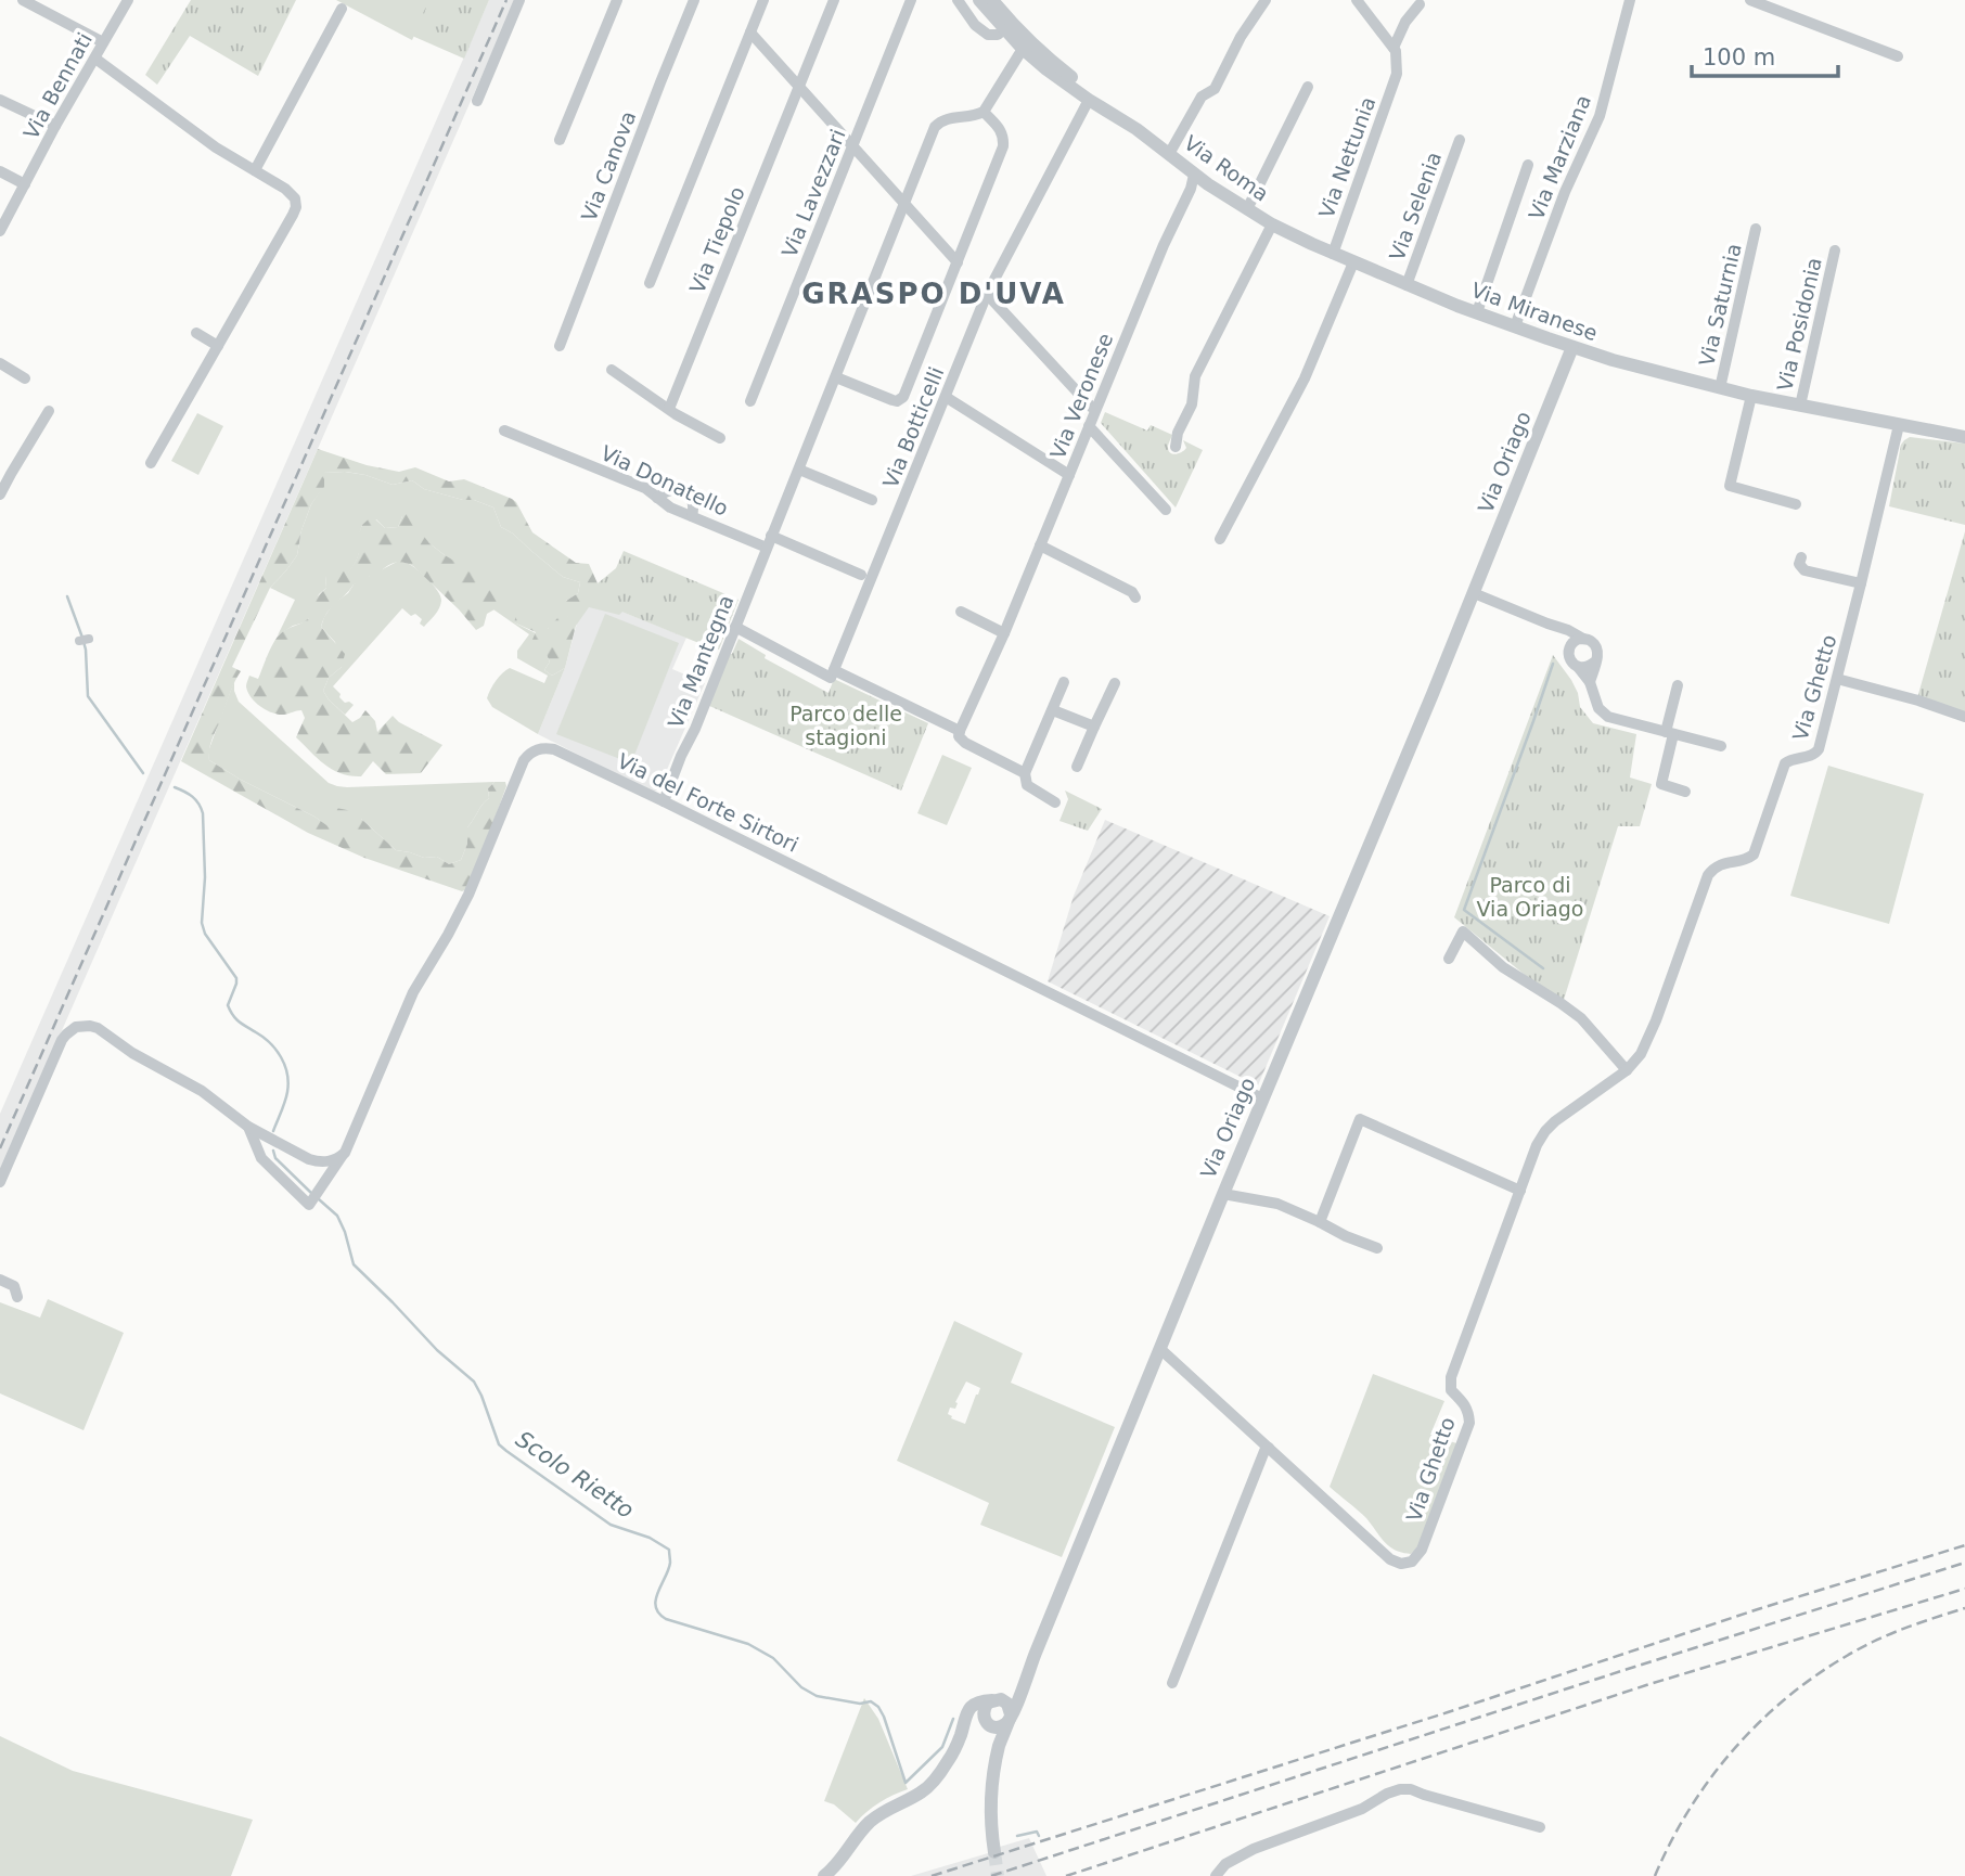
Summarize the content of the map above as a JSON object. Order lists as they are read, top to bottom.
{
  "streets": {
    "street": [
      "Via Bennati",
      "Via Nettunia",
      "Via Marziana",
      "Via Canova",
      "Via Roma",
      "Via Lavezzari",
      "Via Selenia",
      "Via Tiepolo",
      "Via Saturnia",
      "Via Miranese",
      "Via Posidonia",
      "Via Veronese",
      "Via Botticelli",
      "Via Oriago",
      "Via Donatello",
      "Via Mantegna",
      "Via Ghetto",
      "Via del Forte Sirtori"
    ]
  },
  "crossings": [
    ["Via Nettunia", "Via Miranese"],
    ["Via Marziana", "Via Miranese"],
    ["Via Roma", "Via Miranese"],
    ["Via Roma", "Via Veronese"],
    ["Via Roma", "Via Botticelli"],
    ["Via Selenia", "Via Miranese"],
    ["Via Saturnia", "Via Miranese"],
    ["Via Miranese", "Via Posidonia"],
    ["Via Miranese", "Via Oriago"],
    ["Via Miranese", "Via Ghetto"],
    ["Via Oriago", "Via Ghetto"],
    ["Via Oriago", "Via del Forte Sirtori"],
    ["Via Donatello", "Via Mantegna"],
    ["Via Mantegna", "Via del Forte Sirtori"]
  ],
  "districts": ["GRASPO D'UVA"],
  "water": ["Scolo Rietto"],
  "parks": ["Parco delle stagioni", "Parco di Via Oriago"],
  "scale_bar": "100 m"
}
